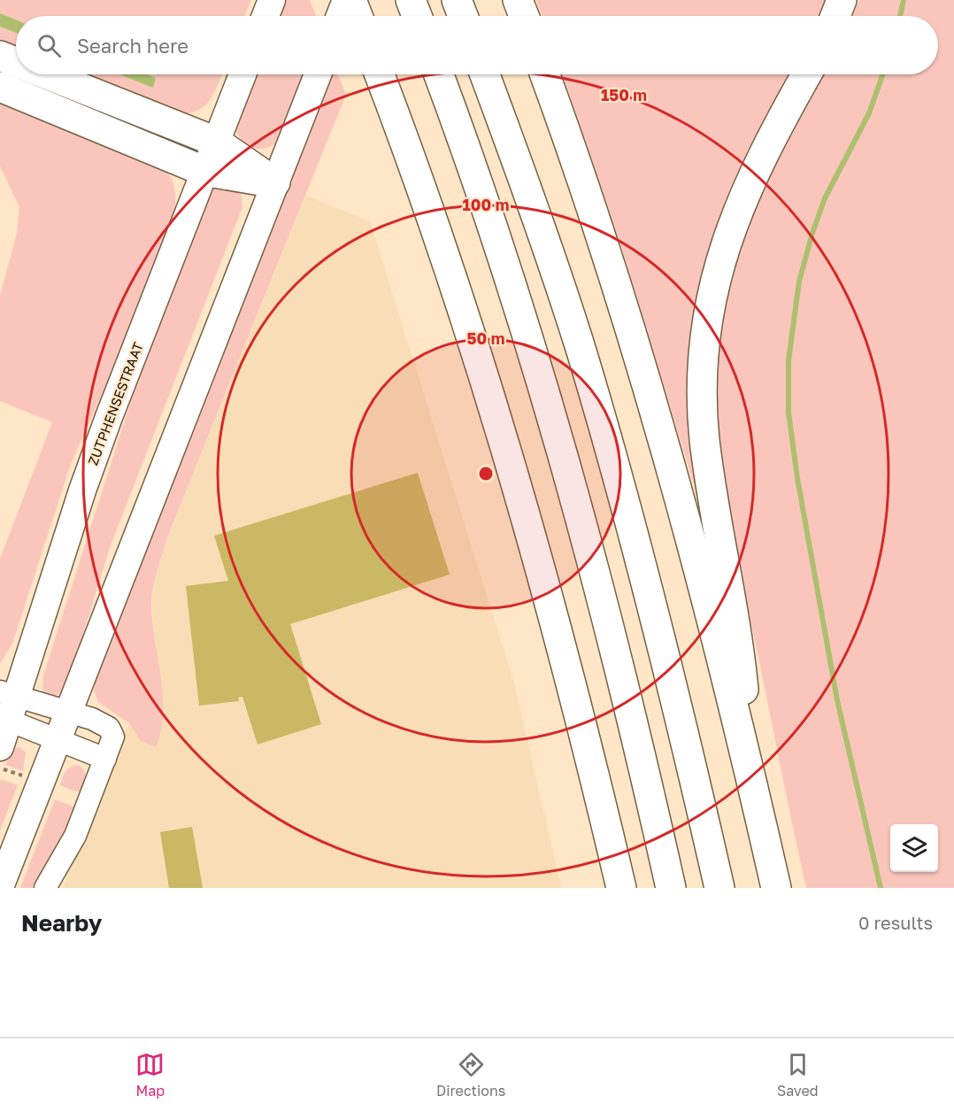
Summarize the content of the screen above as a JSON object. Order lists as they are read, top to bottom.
{
  "streets": {
    "main road": ["ZUTPHENSESTRAAT"]
  },
  "page": {
    "search": "Search here",
    "heading": ["Nearby", "0 results"],
    "nav": ["Map", "Directions", "Saved"]
  },
  "rings": ["150 m", "100 m", "50 m"]
}
